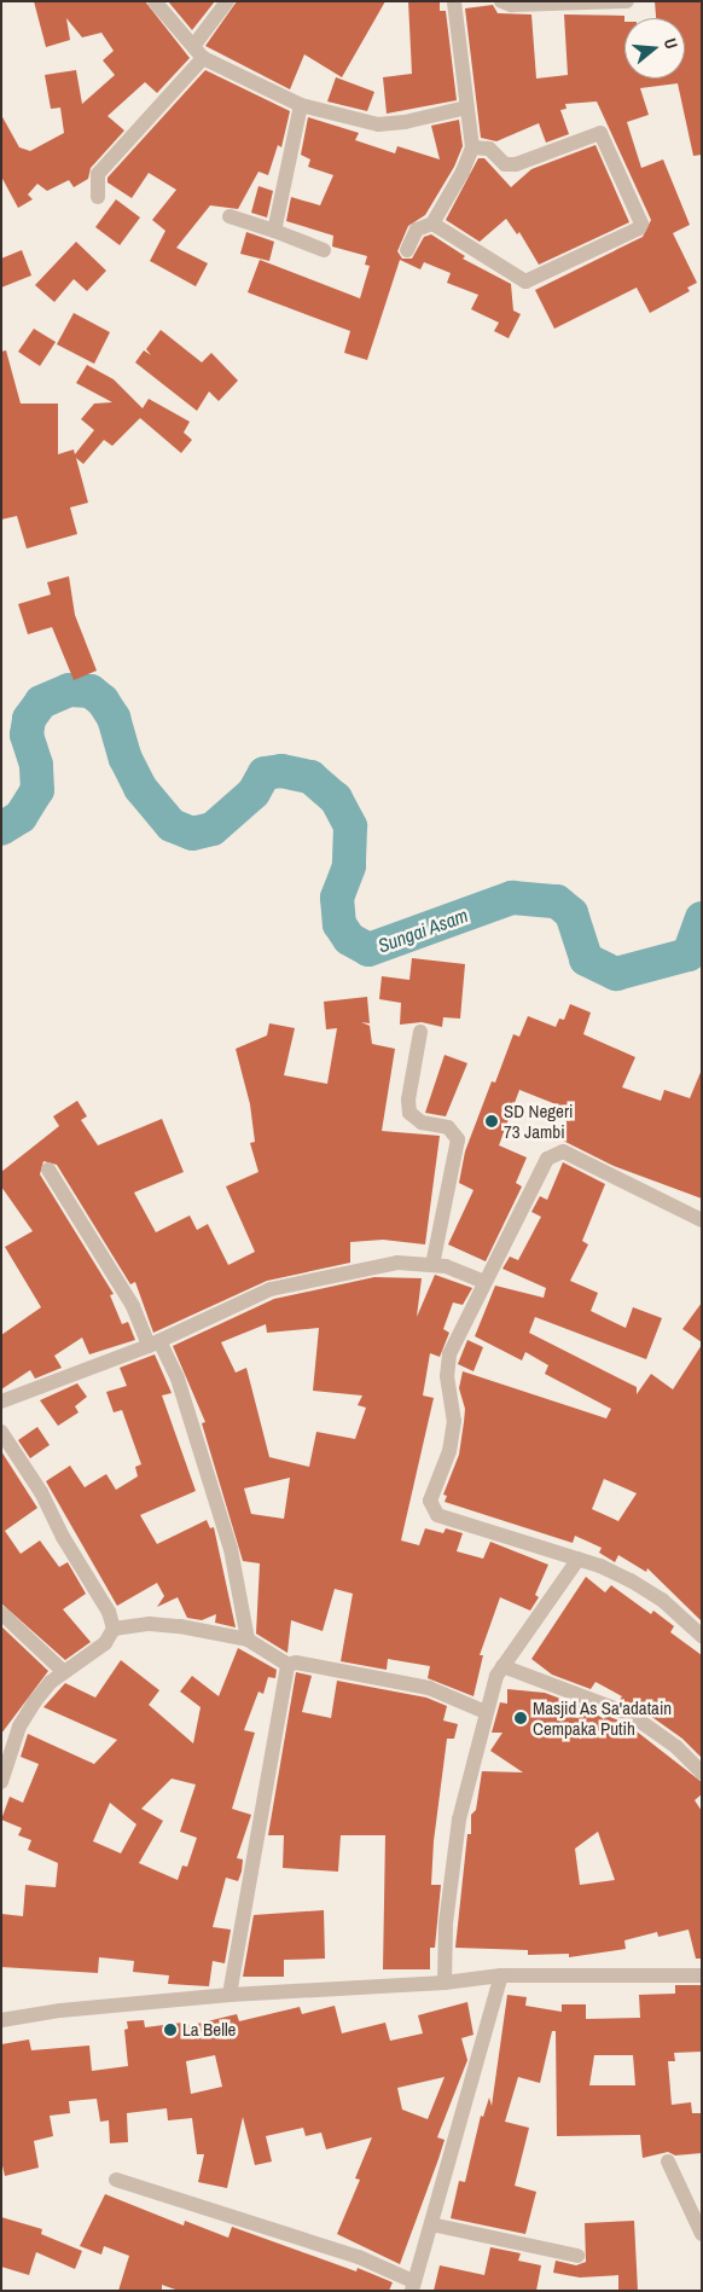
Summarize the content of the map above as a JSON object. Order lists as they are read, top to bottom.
{
  "water": ["Sungai Asam"],
  "places": ["SD Negeri 73 Jambi", "Masjid As Sa'adatain Cempaka Putih", "La Belle"],
  "north": "right"
}
